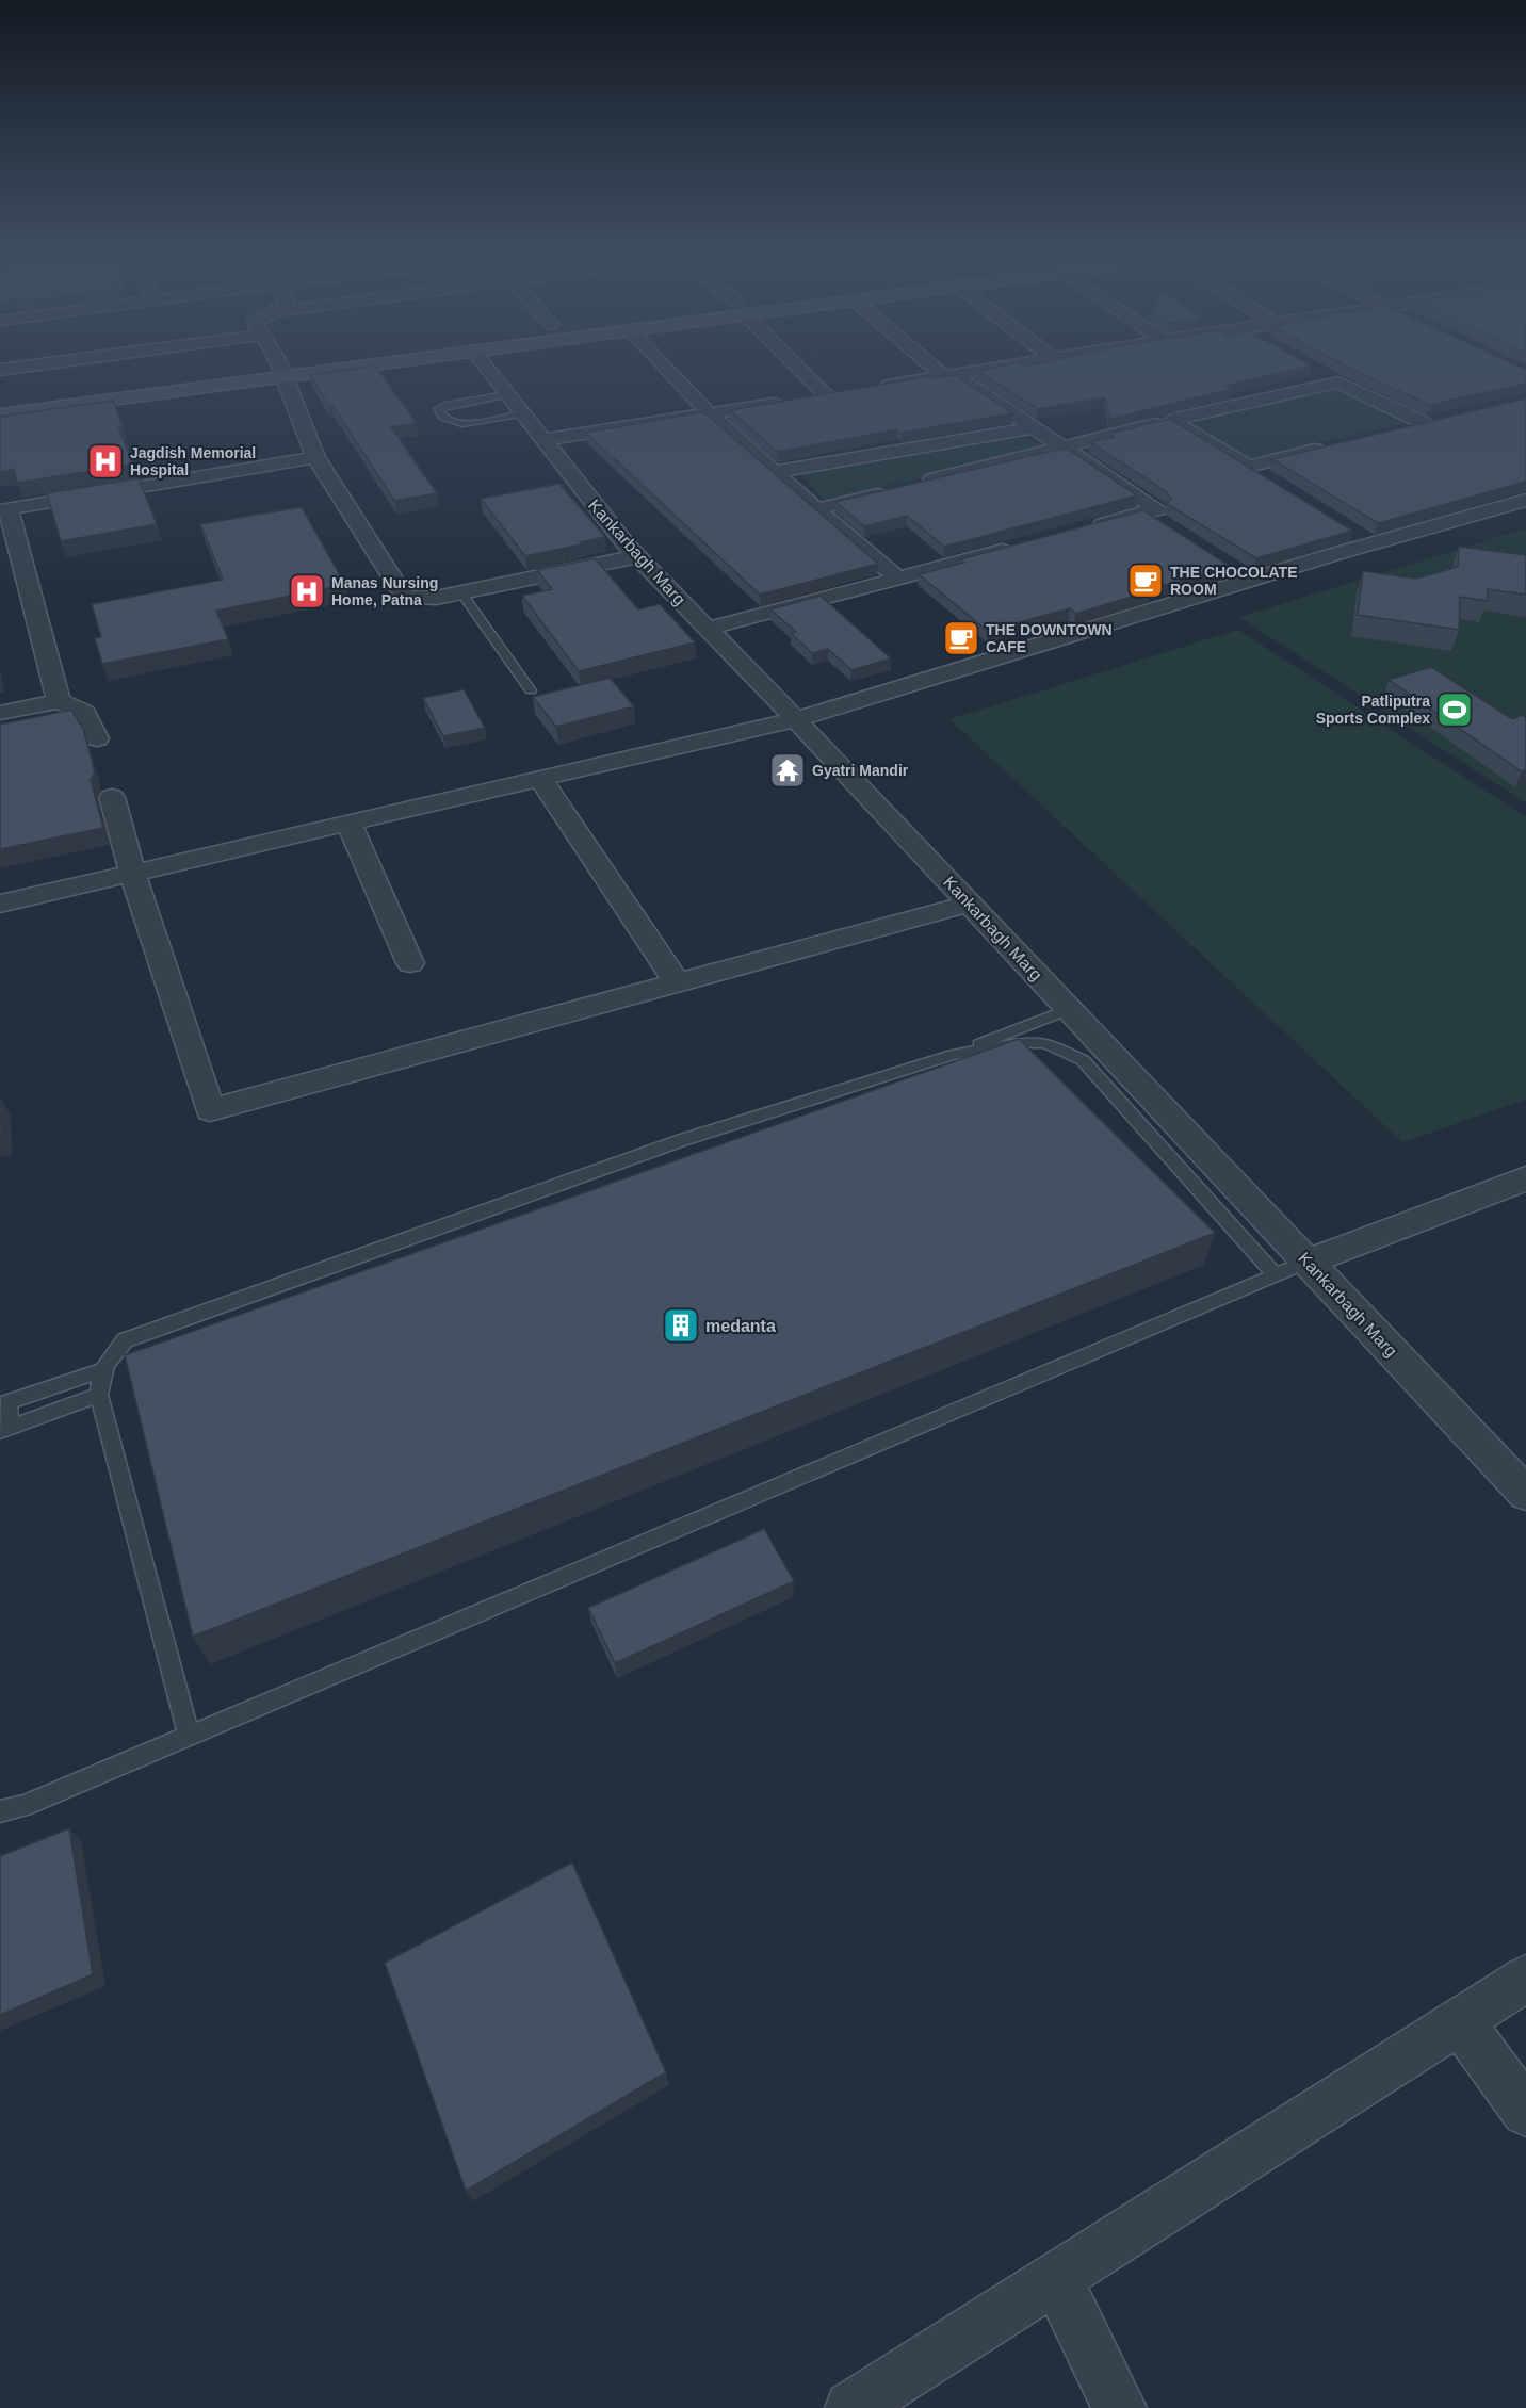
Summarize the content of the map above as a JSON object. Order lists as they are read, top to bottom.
{
  "streets": {
    "street": ["Kankarbagh Marg"]
  },
  "places": {
    "hospital": ["Jagdish Memorial Hospital", "Manas Nursing Home, Patna"],
    "cafe": ["THE CHOCOLATE ROOM", "THE DOWNTOWN CAFE"],
    "sports": ["Patliputra Sports Complex"],
    "temple": ["Gyatri Mandir"],
    "building": ["medanta"]
  }
}
